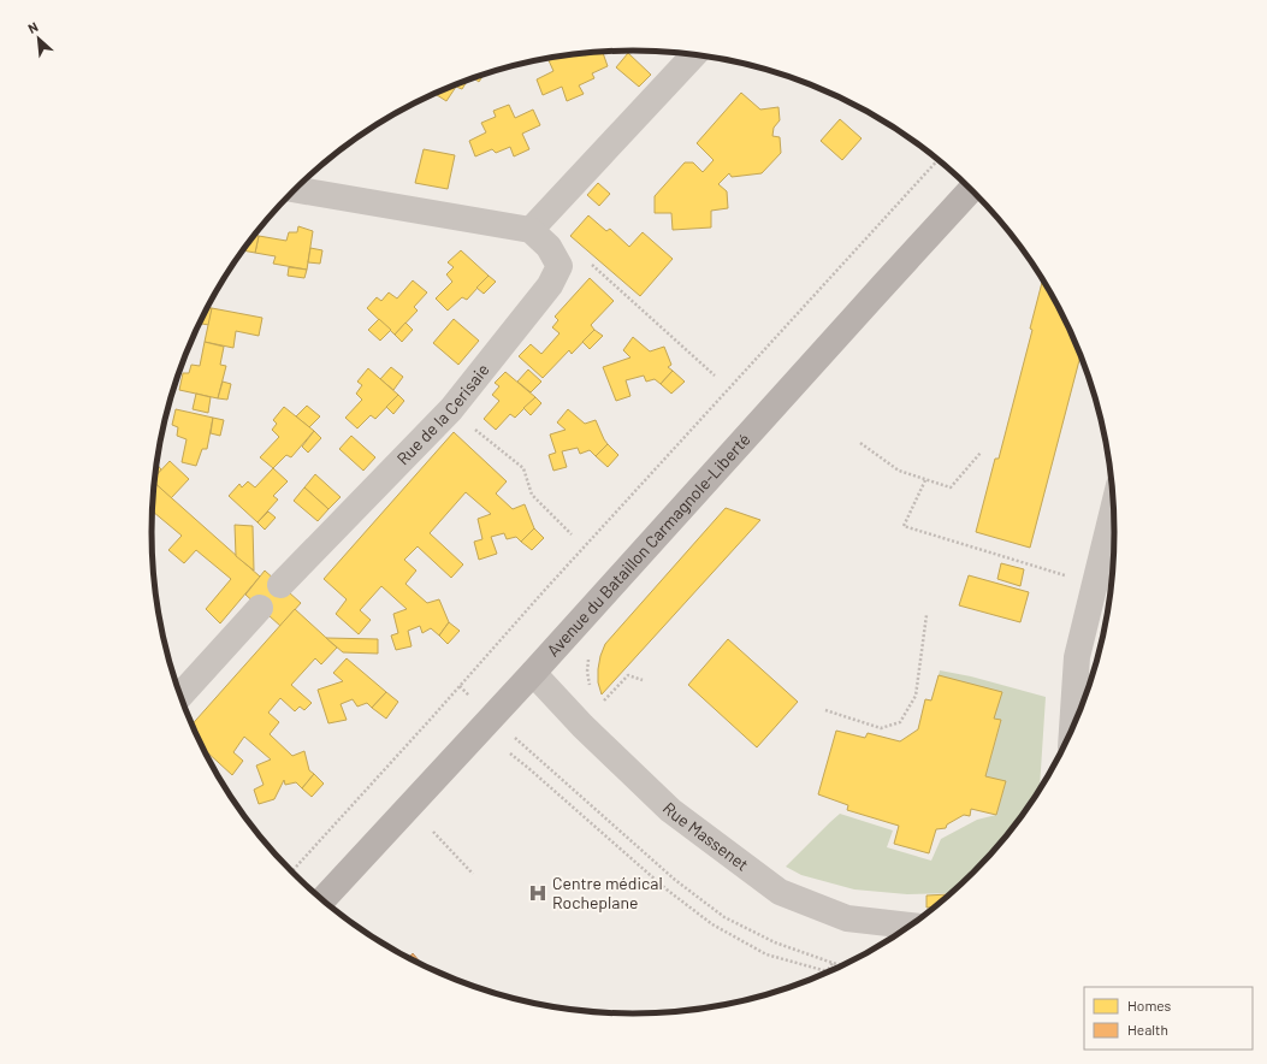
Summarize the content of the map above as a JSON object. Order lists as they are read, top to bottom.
{
  "streets": {
    "main road": ["Avenue du Bataillon Carmagnole-Liberté"],
    "street": ["Rue de la Cerisaie", "Rue Massenet"]
  },
  "crossings": [
    ["Avenue du Bataillon Carmagnole-Liberté", "Rue Massenet"]
  ],
  "places": {
    "hospital": ["Centre médical Rocheplane"]
  },
  "legend": ["Homes", "Health"],
  "north": "top left"
}
